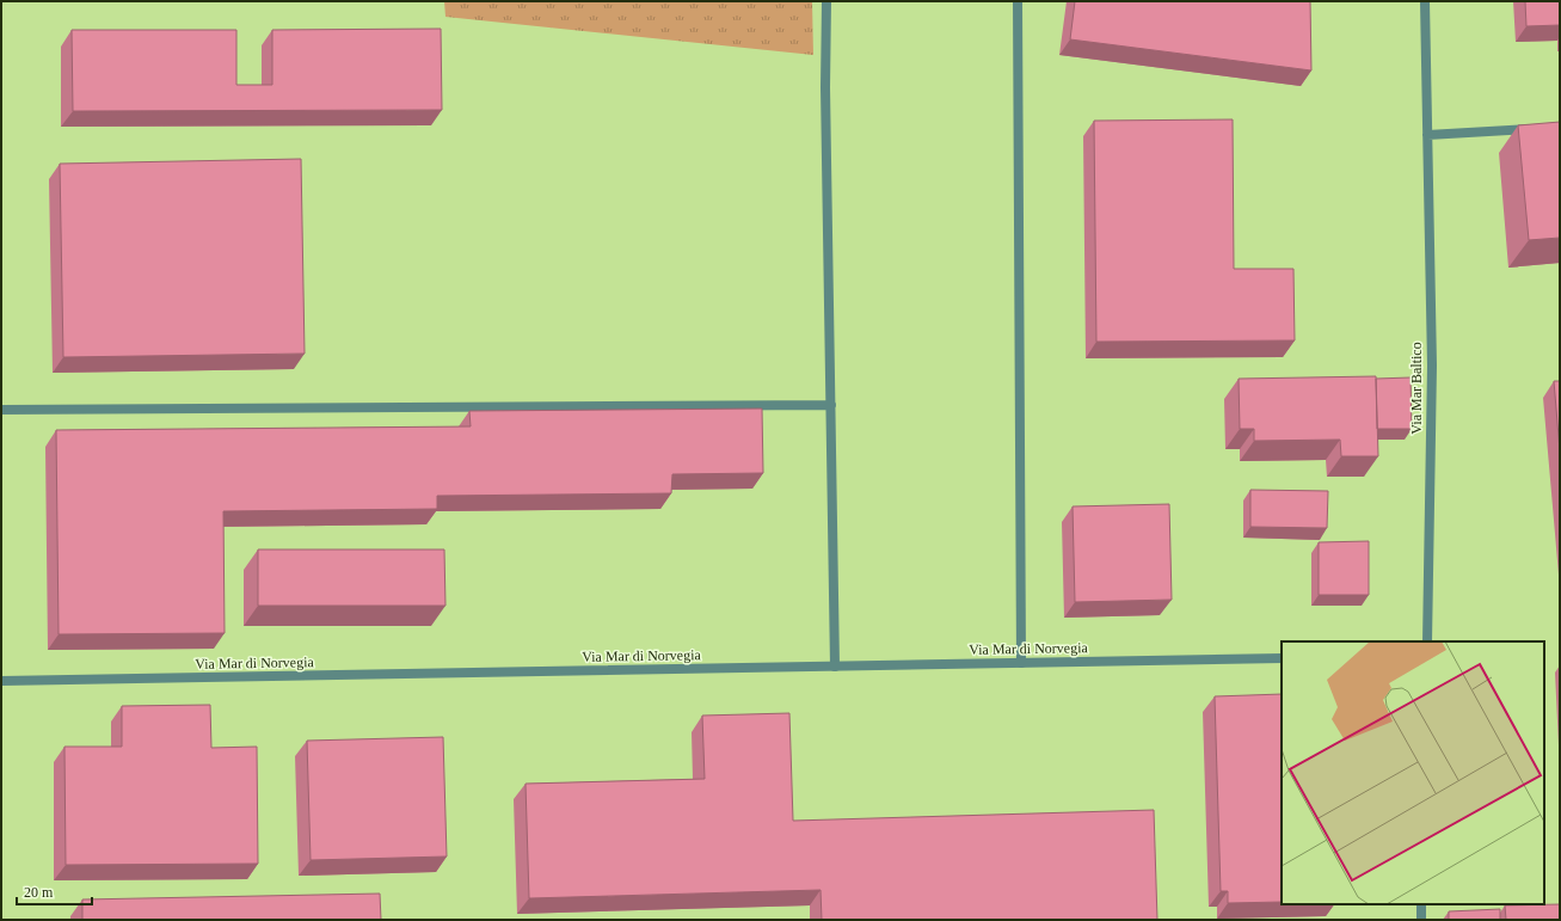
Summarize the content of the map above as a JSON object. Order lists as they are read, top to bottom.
{
  "streets": {
    "street": ["Via Mar Baltico", "Via Mar di Norvegia"]
  },
  "scale_bar": "20 m"
}
